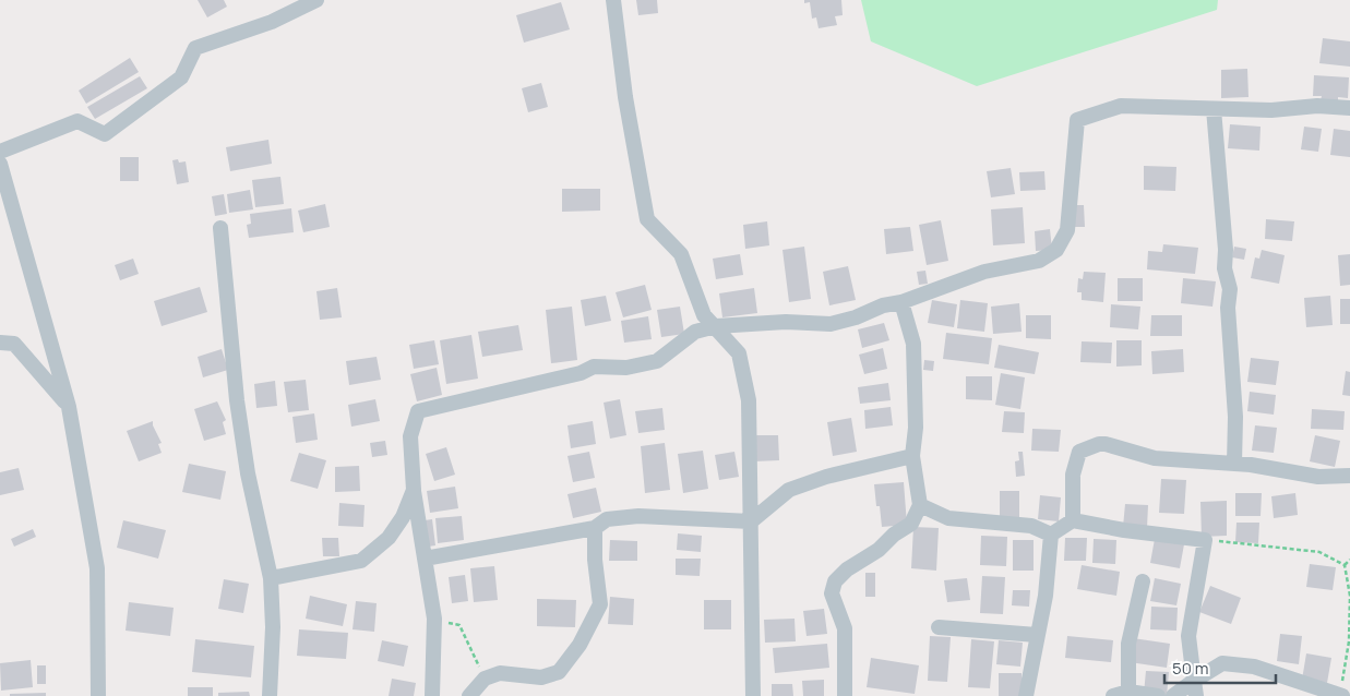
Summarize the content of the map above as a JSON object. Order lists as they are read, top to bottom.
{
  "scale_bar": "50 m"
}
